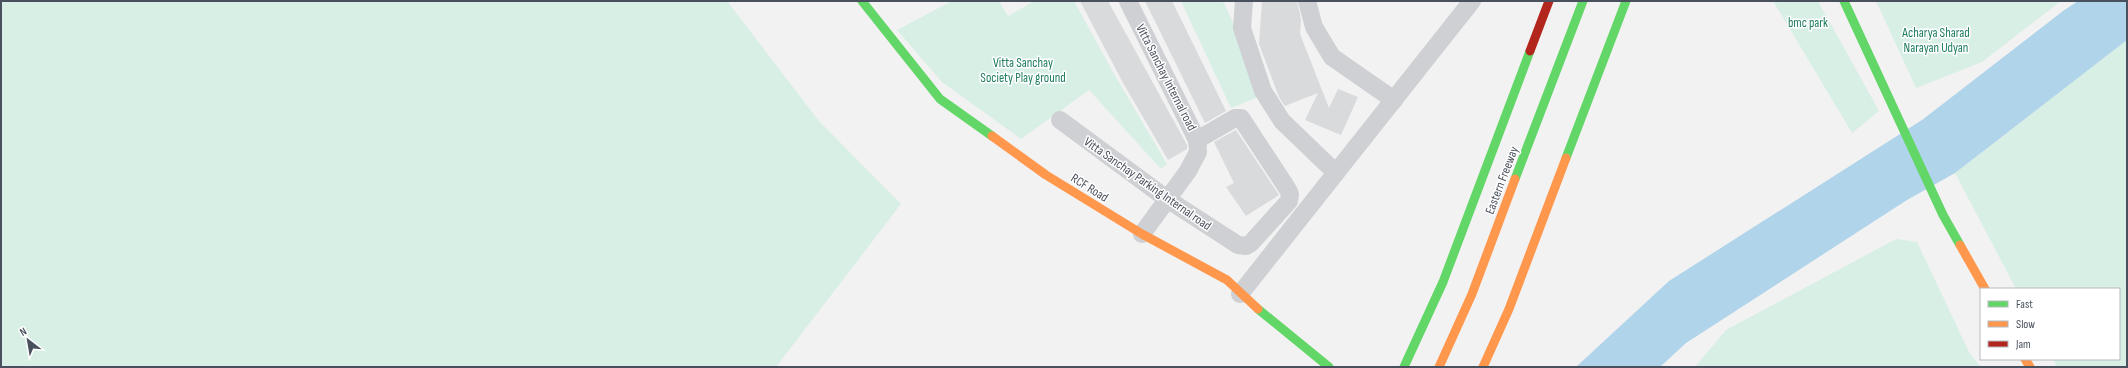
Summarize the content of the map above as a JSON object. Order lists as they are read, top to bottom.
{
  "streets": {
    "main road": ["Eastern Freeway", "RCF Road"],
    "street": ["Vitta Sanchay Internal road", "Vitta Sanchay Parking Internal road"]
  },
  "crossings": [
    ["Vitta Sanchay Internal road", "Vitta Sanchay Parking Internal road"],
    ["Vitta Sanchay Internal road", "RCF Road"]
  ],
  "parks": ["bmc park", "Acharya Sharad Narayan Udyan", "Vitta Sanchay Society Play ground"],
  "legend": ["Fast", "Slow", "Jam"],
  "north": "top left"
}
